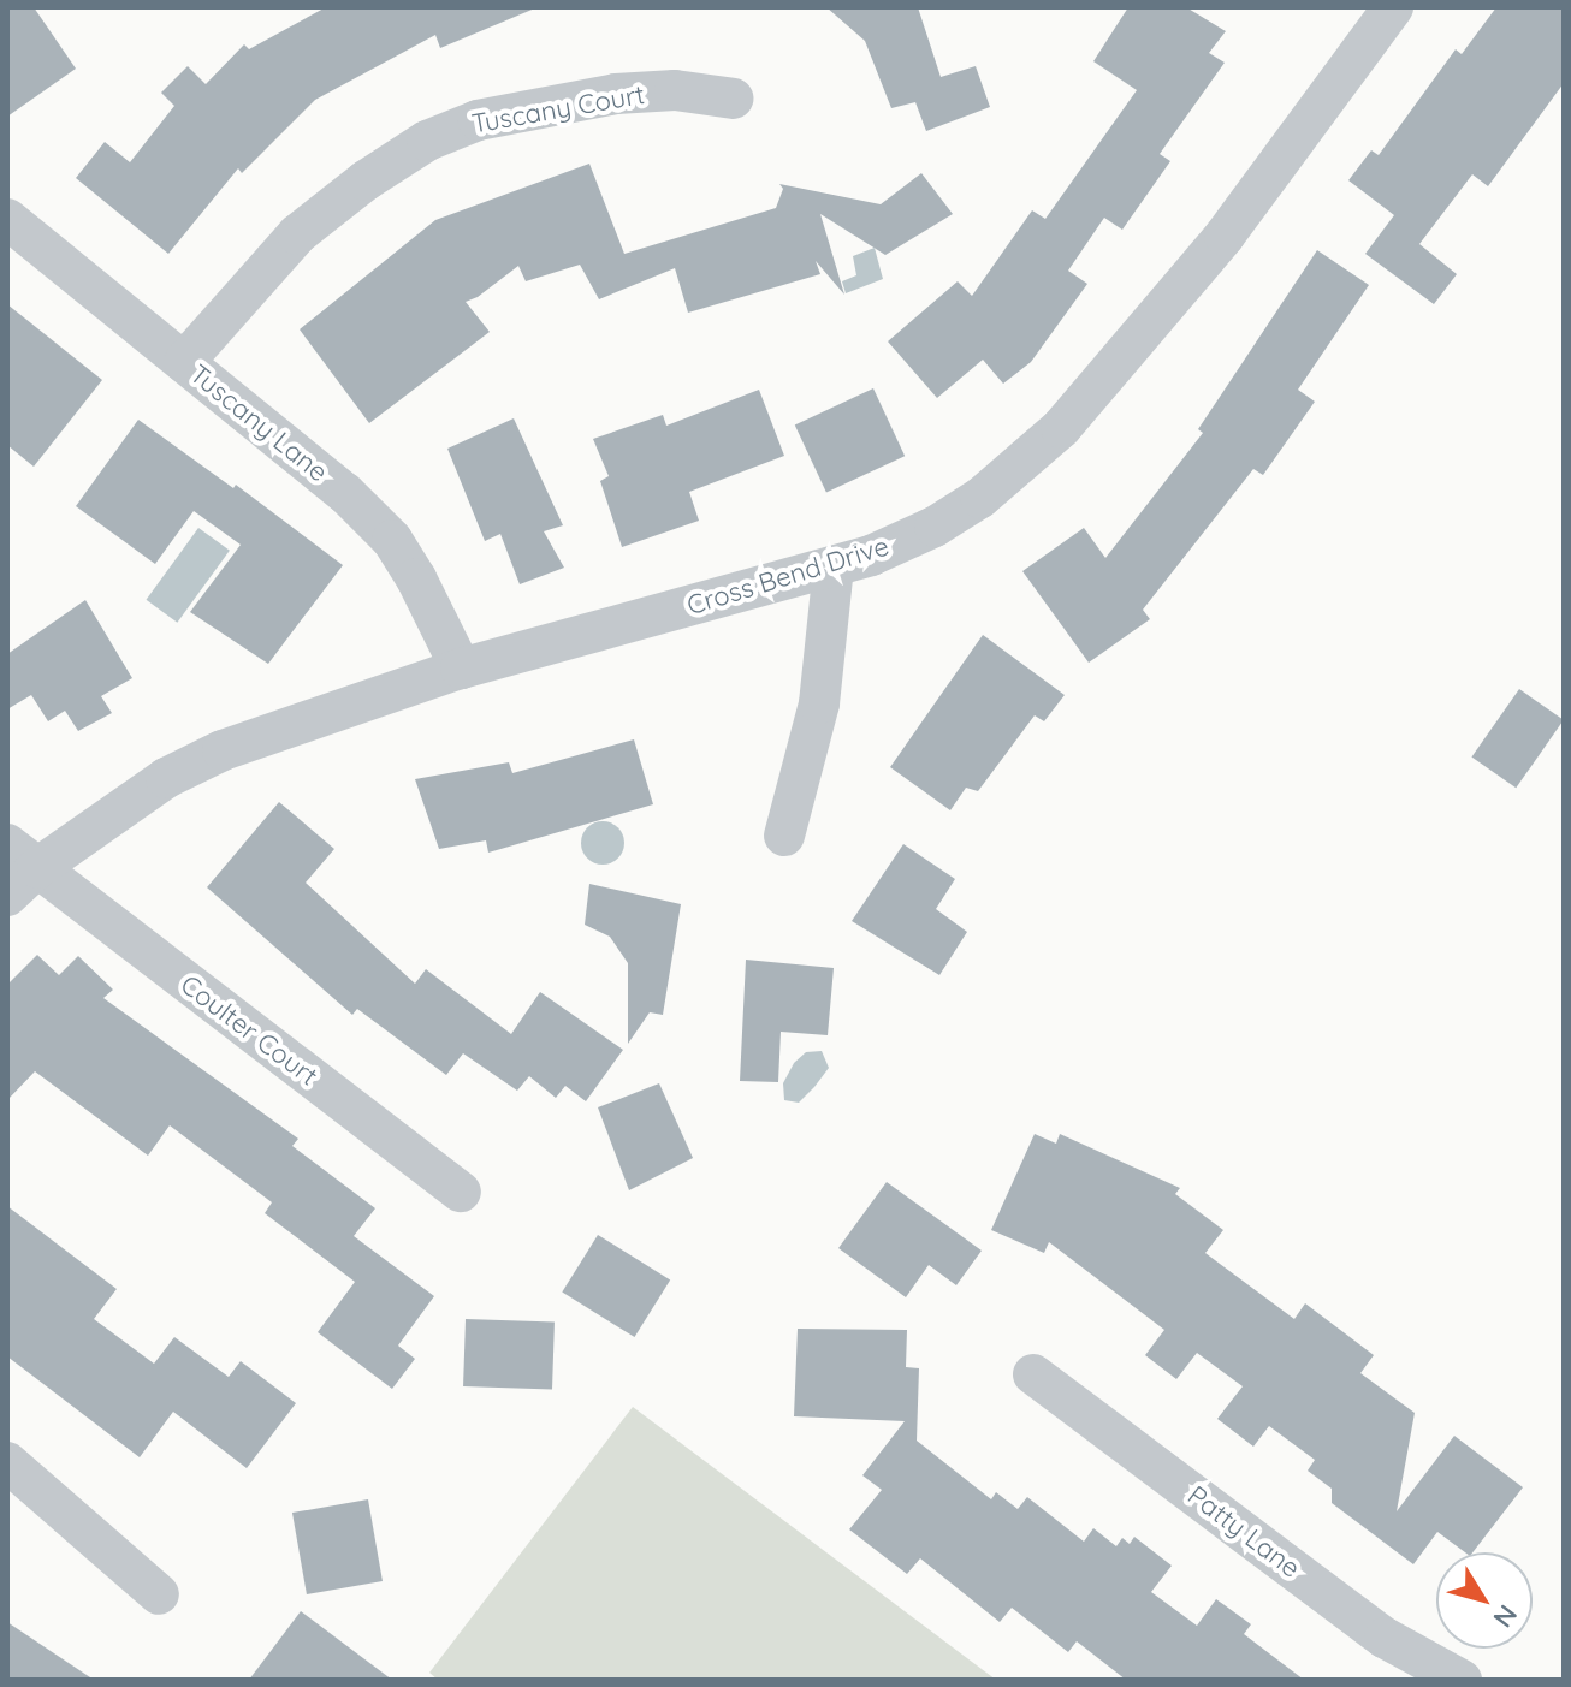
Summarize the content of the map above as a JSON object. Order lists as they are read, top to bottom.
{
  "streets": {
    "street": [
      "Tuscany Court",
      "Tuscany Lane",
      "Cross Bend Drive",
      "Coulter Court",
      "Patty Lane"
    ]
  },
  "crossings": [
    ["Tuscany Court", "Tuscany Lane"],
    ["Tuscany Lane", "Cross Bend Drive"],
    ["Cross Bend Drive", "Coulter Court"]
  ],
  "north": "bottom right"
}
